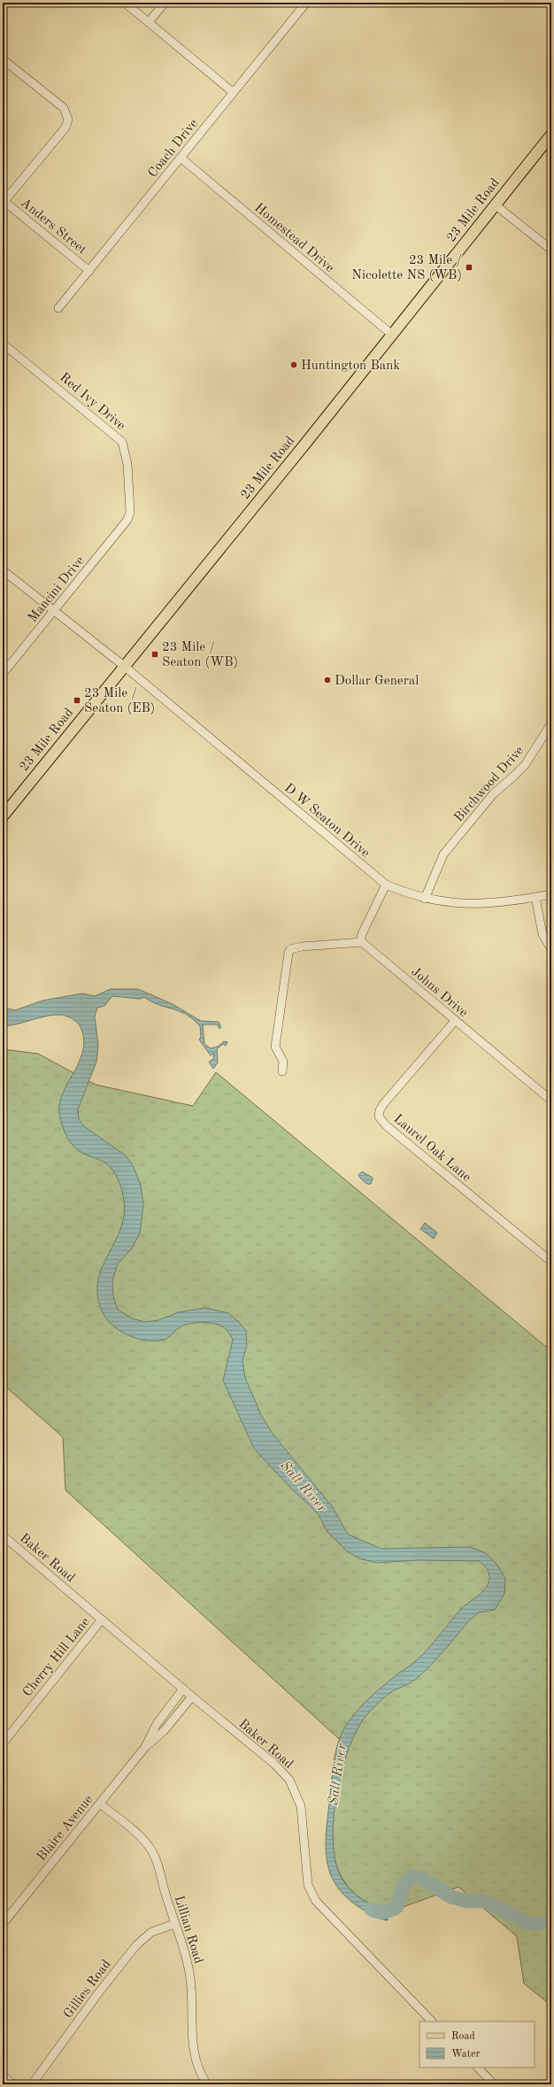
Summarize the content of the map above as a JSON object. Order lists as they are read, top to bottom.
{
  "streets": {
    "main road": ["23 Mile Road"],
    "street": [
      "Coach Drive",
      "Anders Street",
      "Homestead Drive",
      "Red Ivy Drive",
      "Mancini Drive",
      "Birchwood Drive",
      "D W Seaton Drive",
      "Johns Drive",
      "Laurel Oak Lane",
      "Baker Road",
      "Cherry Hill Lane",
      "Blaire Avenue",
      "Lillian Road",
      "Gillies Road"
    ]
  },
  "crossings": [
    ["Coach Drive", "Anders Street"],
    ["Coach Drive", "Homestead Drive"],
    ["23 Mile Road", "Homestead Drive"],
    ["23 Mile Road", "D W Seaton Drive"],
    ["Red Ivy Drive", "Mancini Drive"],
    ["Mancini Drive", "D W Seaton Drive"],
    ["Birchwood Drive", "D W Seaton Drive"],
    ["Johns Drive", "Laurel Oak Lane"],
    ["Baker Road", "Cherry Hill Lane"],
    ["Baker Road", "Blaire Avenue"],
    ["Blaire Avenue", "Lillian Road"],
    ["Lillian Road", "Gillies Road"]
  ],
  "water": ["Salt River"],
  "places": {
    "transit": ["23 Mile / Nicolette NS (WB)", "23 Mile / Seaton (WB)", "23 Mile / Seaton (EB)"],
    "other": ["Huntington Bank", "Dollar General"]
  },
  "legend": ["Road", "Water"]
}
